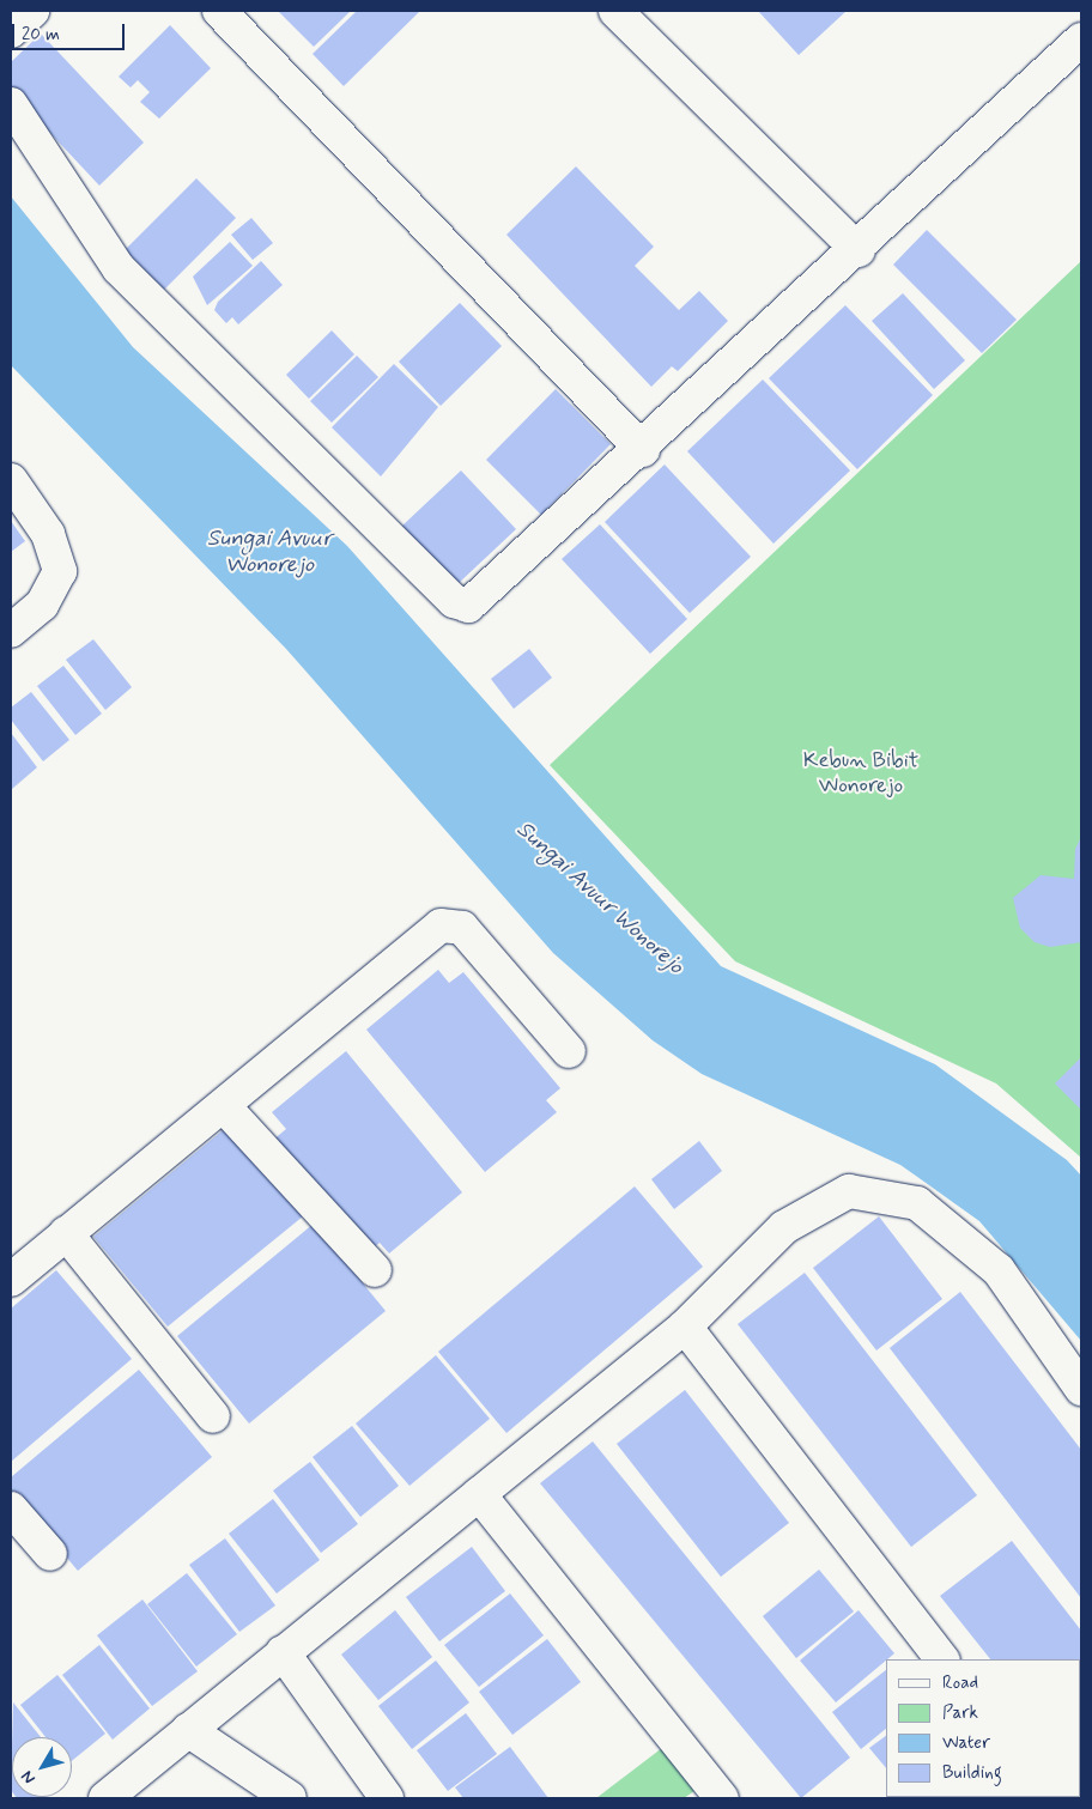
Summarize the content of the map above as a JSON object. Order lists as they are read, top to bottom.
{
  "water": ["Sungai Avuur Wonorejo"],
  "parks": ["Kebun Bibit Wonorejo"],
  "legend": [
    "Road",
    "Park",
    "Water",
    "Building"
  ],
  "scale_bar": "20 m",
  "north": "bottom left"
}
